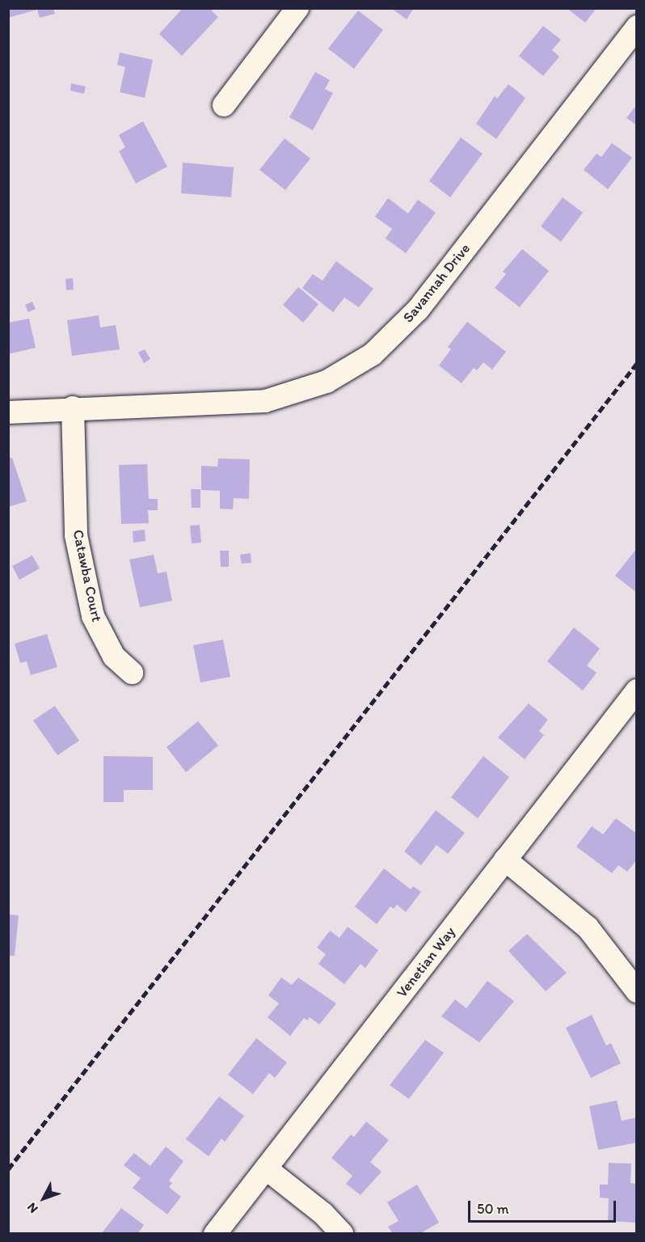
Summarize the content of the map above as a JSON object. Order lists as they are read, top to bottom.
{
  "streets": {
    "street": ["Savannah Drive", "Catawba Court", "Venetian Way"]
  },
  "crossings": [
    ["Savannah Drive", "Catawba Court"]
  ],
  "scale_bar": "50 m",
  "north": "bottom left"
}
